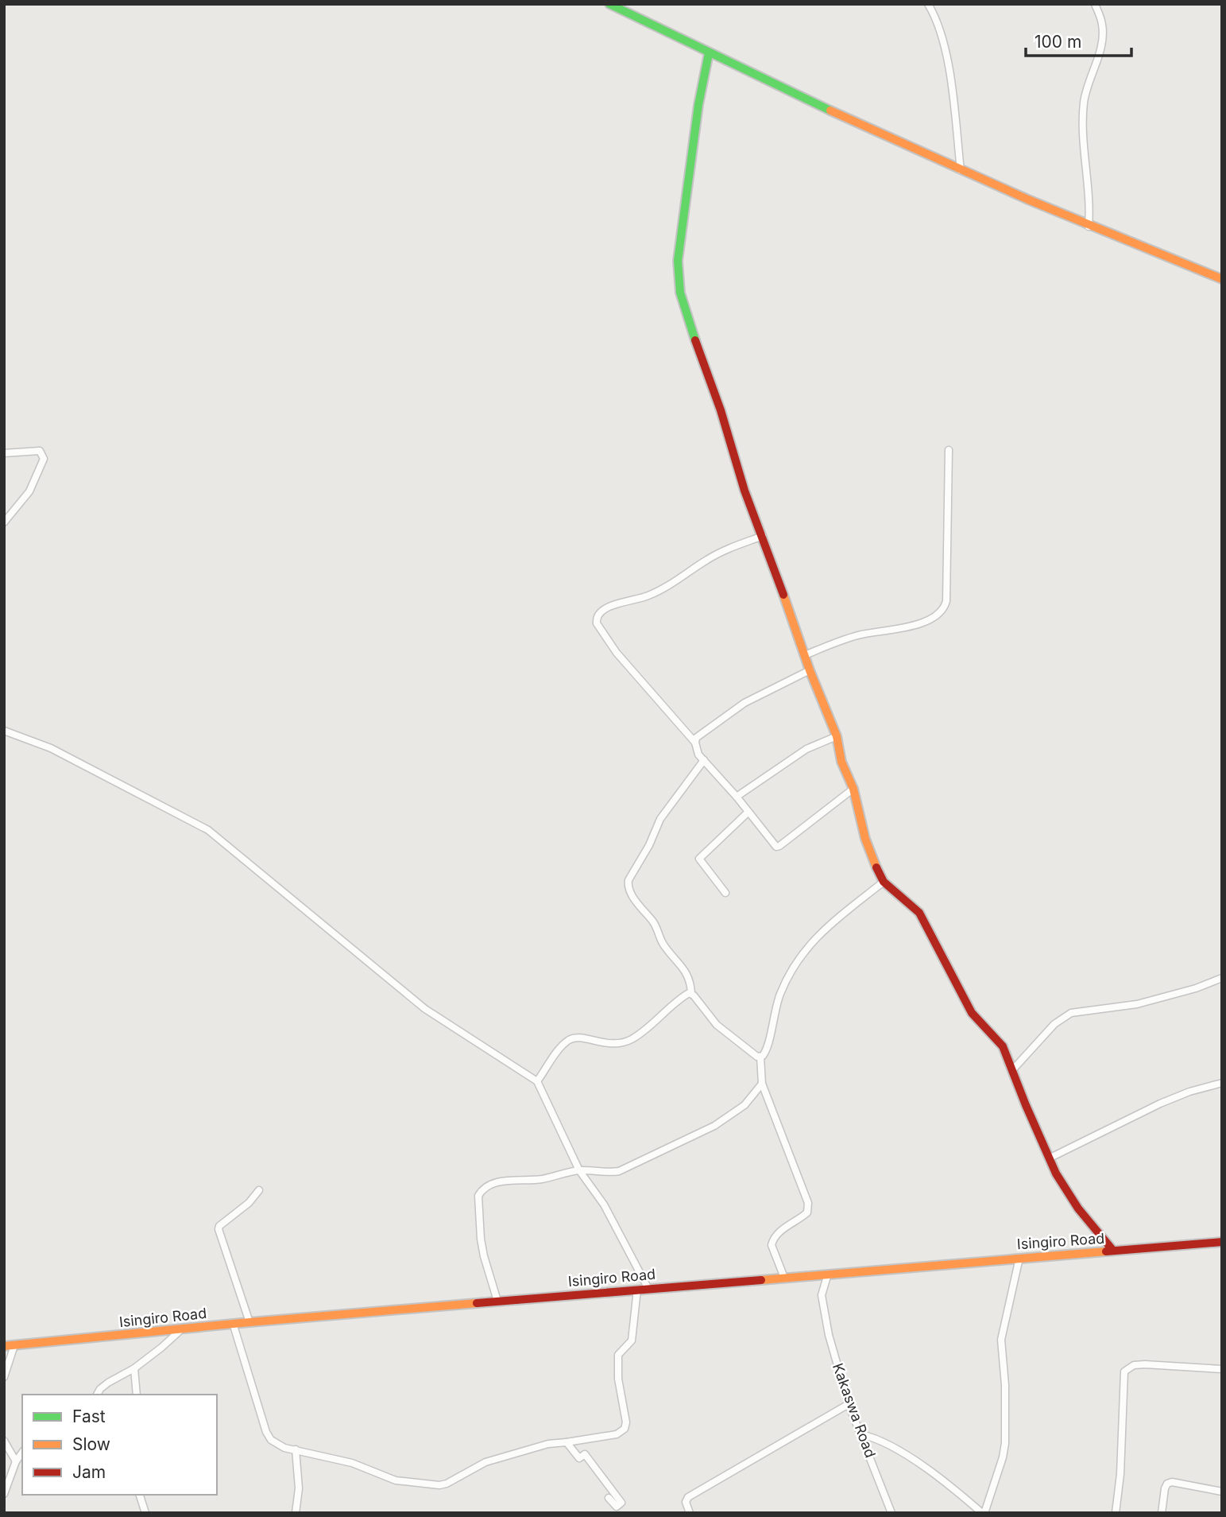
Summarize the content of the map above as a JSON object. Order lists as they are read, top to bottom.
{
  "streets": {
    "main road": ["Isingiro Road"],
    "street": ["Kakaswa Road"]
  },
  "crossings": [
    ["Isingiro Road", "Kakaswa Road"]
  ],
  "legend": ["Fast", "Slow", "Jam"],
  "scale_bar": "100 m"
}
